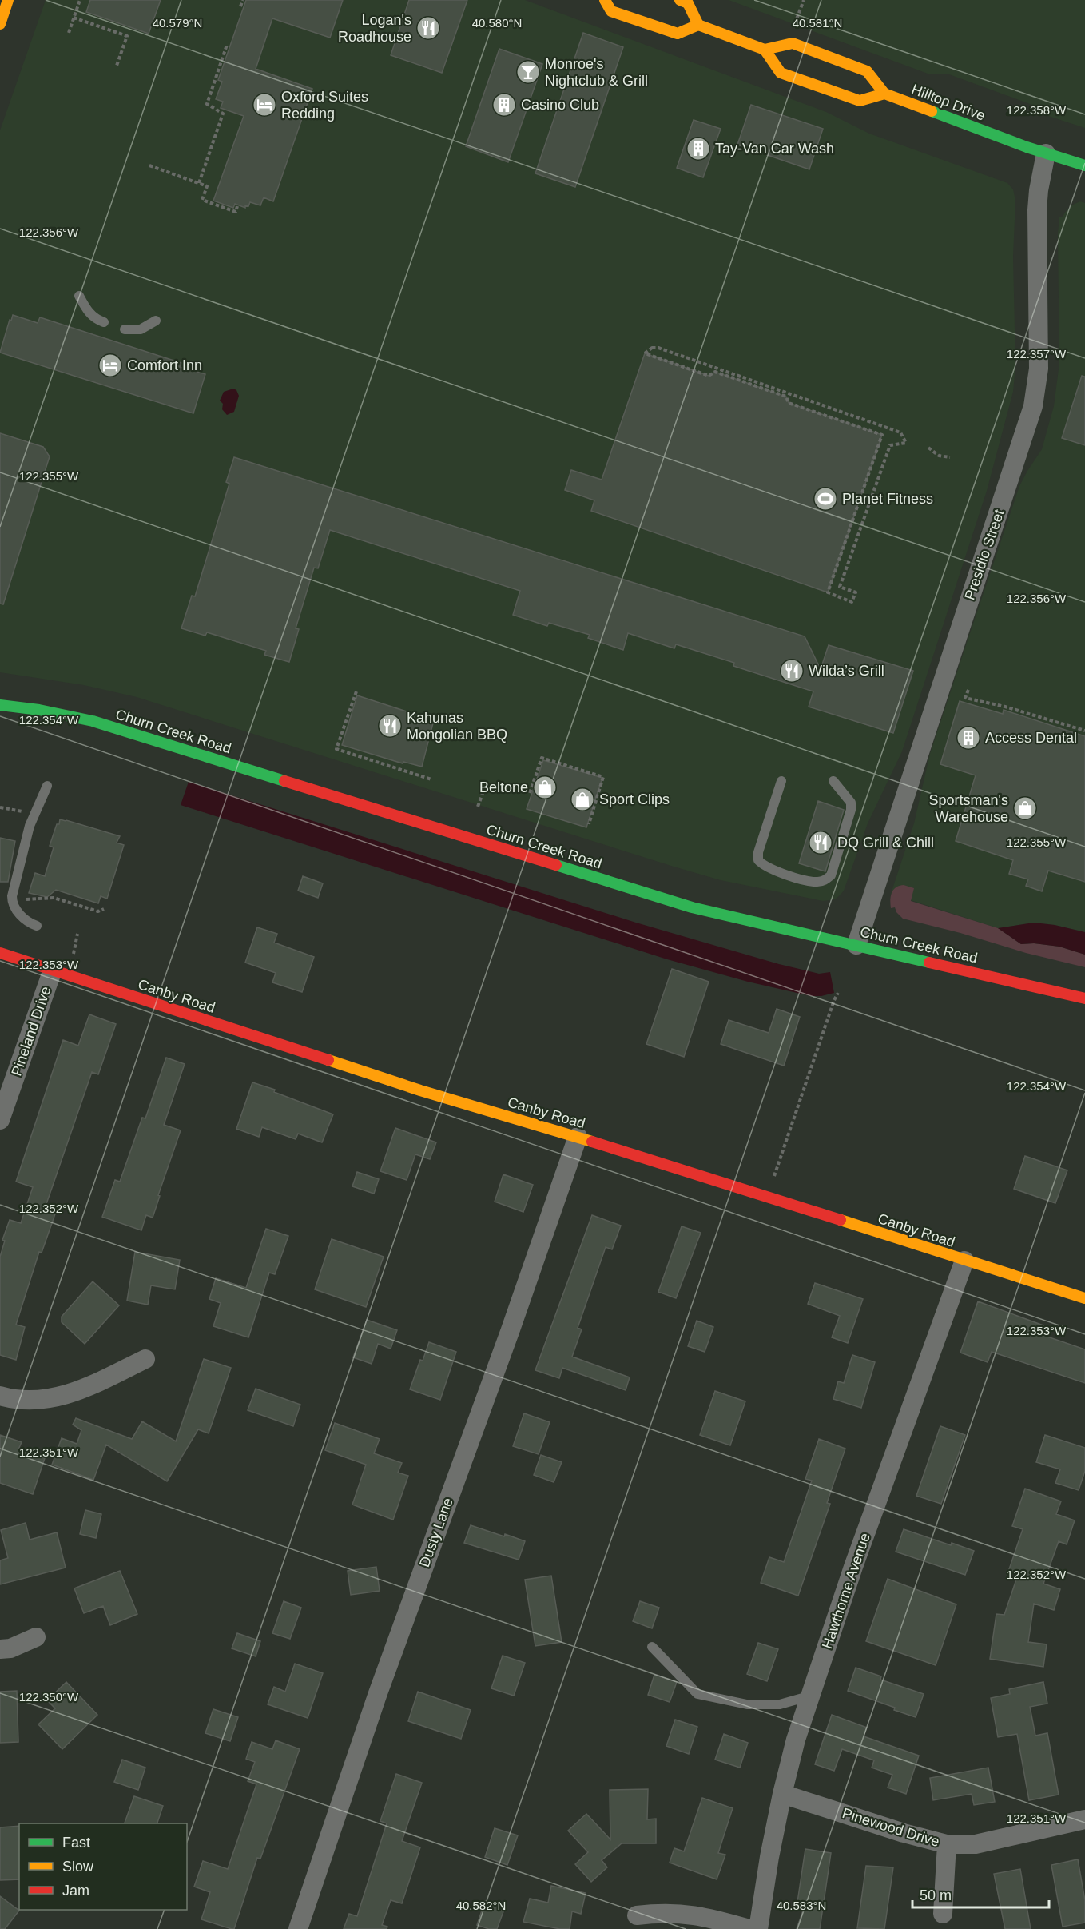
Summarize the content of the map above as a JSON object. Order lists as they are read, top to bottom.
{
  "streets": {
    "main road": ["Hilltop Drive", "Churn Creek Road", "Canby Road"],
    "street": [
      "Presidio Street",
      "Pineland Drive",
      "Dusty Lane",
      "Hawthorne Avenue",
      "Pinewood Drive"
    ]
  },
  "crossings": [
    ["Hilltop Drive", "Presidio Street"],
    ["Presidio Street", "Churn Creek Road"],
    ["Canby Road", "Pineland Drive"],
    ["Canby Road", "Dusty Lane"],
    ["Canby Road", "Hawthorne Avenue"],
    ["Hawthorne Avenue", "Pinewood Drive"]
  ],
  "places": {
    "restaurant": [
      "Logan's Roadhouse",
      "Wilda’s Grill",
      "Kahunas Mongolian BBQ",
      "DQ Grill & Chill"
    ],
    "bar": ["Monroe's Nightclub & Grill"],
    "hotel": ["Oxford Suites Redding", "Comfort Inn"],
    "building": ["Casino Club", "Tay-Van Car Wash", "Access Dental"],
    "sports": ["Planet Fitness"],
    "shop": ["Beltone", "Sport Clips", "Sportsman's Warehouse"]
  },
  "legend": ["Fast", "Slow", "Jam"],
  "scale_bar": "50 m",
  "coordinates": [
    "40.579°N",
    "40.580°N",
    "40.581°N",
    "122.358°W",
    "122.356°W",
    "122.357°W",
    "122.355°W",
    "122.354°W",
    "122.353°W",
    "122.352°W",
    "122.351°W",
    "122.350°W",
    "40.582°N",
    "40.583°N"
  ]
}
